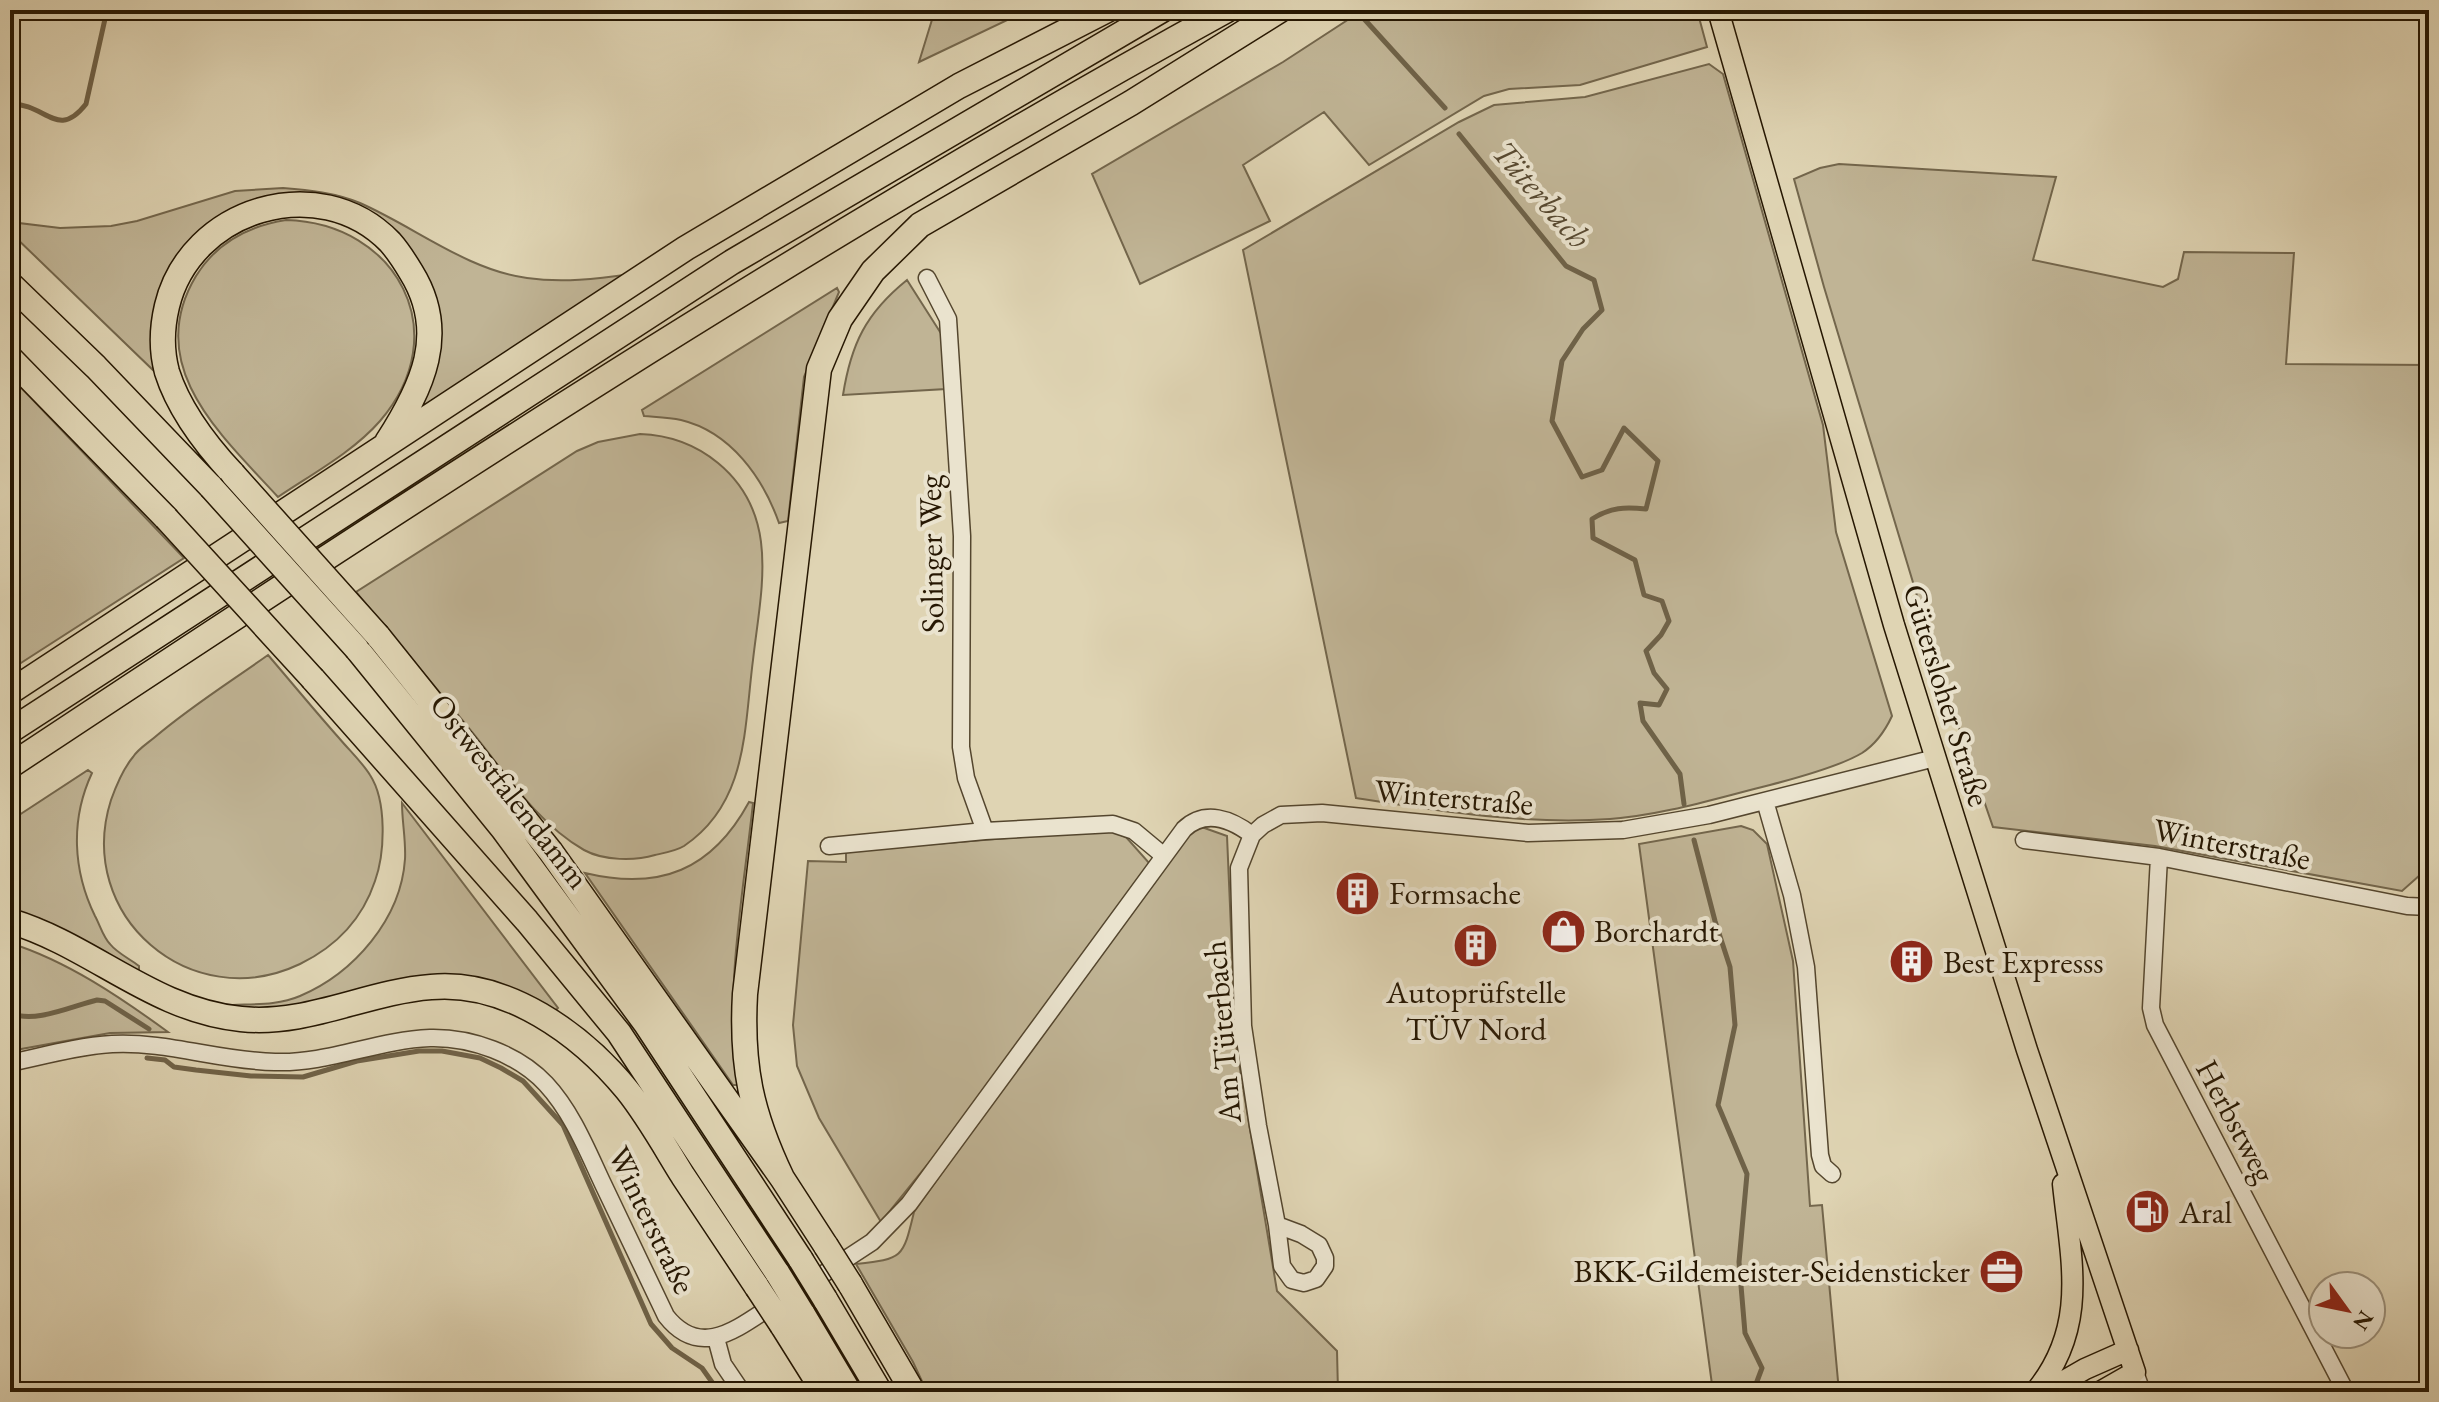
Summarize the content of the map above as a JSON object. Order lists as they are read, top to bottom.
{
  "streets": {
    "highway": ["Ostwestfalendamm"],
    "main road": ["Gütersloher Straße"],
    "street": [
      "Solinger Weg",
      "Winterstraße",
      "Am Tüterbach",
      "Herbstweg"
    ]
  },
  "crossings": [
    ["Gütersloher Straße", "Winterstraße"],
    ["Winterstraße", "Am Tüterbach"],
    ["Winterstraße", "Herbstweg"]
  ],
  "water": ["Tüterbach"],
  "places": {
    "building": ["Formsache", "Autoprüfstelle TÜV Nord", "Best Expresss"],
    "shop": ["Borchardt"],
    "fuel station": ["Aral"],
    "office": ["BKK-Gildemeister-Seidensticker"]
  },
  "north": "bottom right"
}
